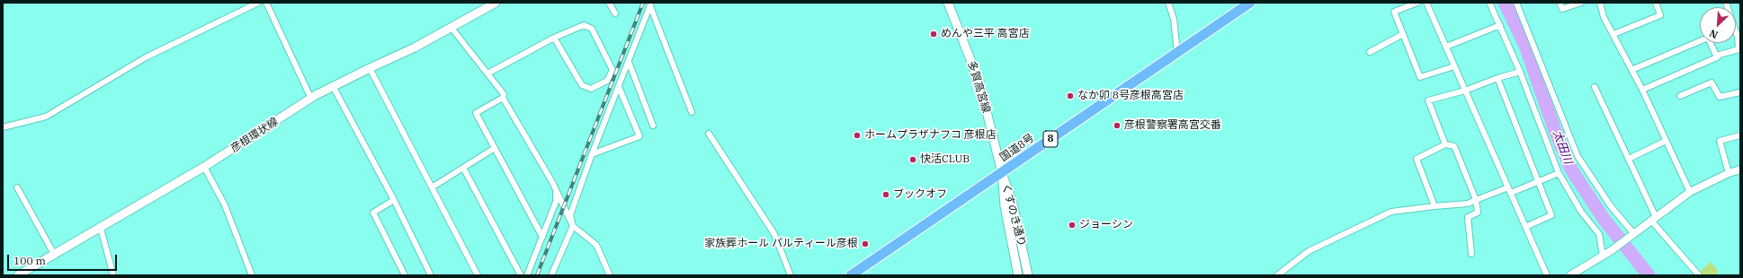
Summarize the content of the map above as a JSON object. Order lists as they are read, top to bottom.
{
  "streets": {
    "highway": ["8", "国道8号"],
    "main road": ["多賀高宮線", "彦根環状線", "くすのき通り"]
  },
  "crossings": [
    ["多賀高宮線", "国道8号"],
    ["多賀高宮線", "くすのき通り"],
    ["国道8号", "くすのき通り"]
  ],
  "water": ["太田川"],
  "places": [
    "めんや三平 高宮店",
    "なか卯 8号彦根高宮店",
    "彦根警察署高宮交番",
    "ホームプラザナフコ 彦根店",
    "快活CLUB",
    "ブックオフ",
    "ジョーシン",
    "家族葬ホール パルティール彦根"
  ],
  "scale_bar": "100 m",
  "north": "bottom left"
}
